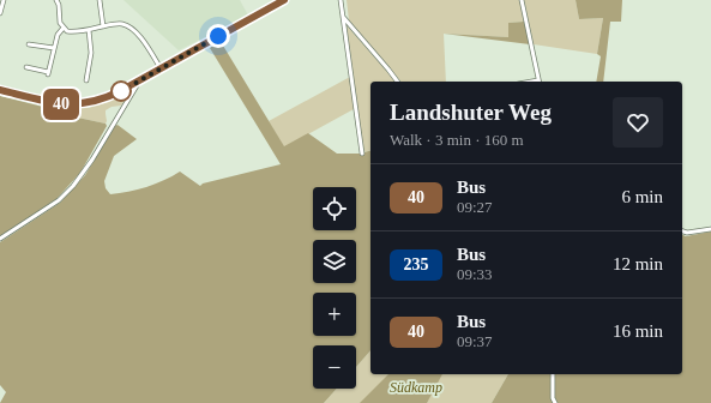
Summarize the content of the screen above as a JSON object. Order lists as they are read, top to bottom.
{
  "parks": ["Südkamp"],
  "lines": ["bus line 40"],
  "page": {
    "on_map": "40",
    "heading": ["Landshuter Weg", "Walk · 3 min · 160 m"],
    "list": [
      {
        "mark": "40",
        "name": "Bus",
        "note": "09:27",
        "value": "6 min"
      },
      {
        "mark": "235",
        "name": "Bus",
        "note": "09:33",
        "value": "12 min"
      },
      {
        "mark": "40",
        "name": "Bus",
        "note": "09:37",
        "value": "16 min"
      }
    ],
    "map_buttons": ["+", "−"]
  }
}
